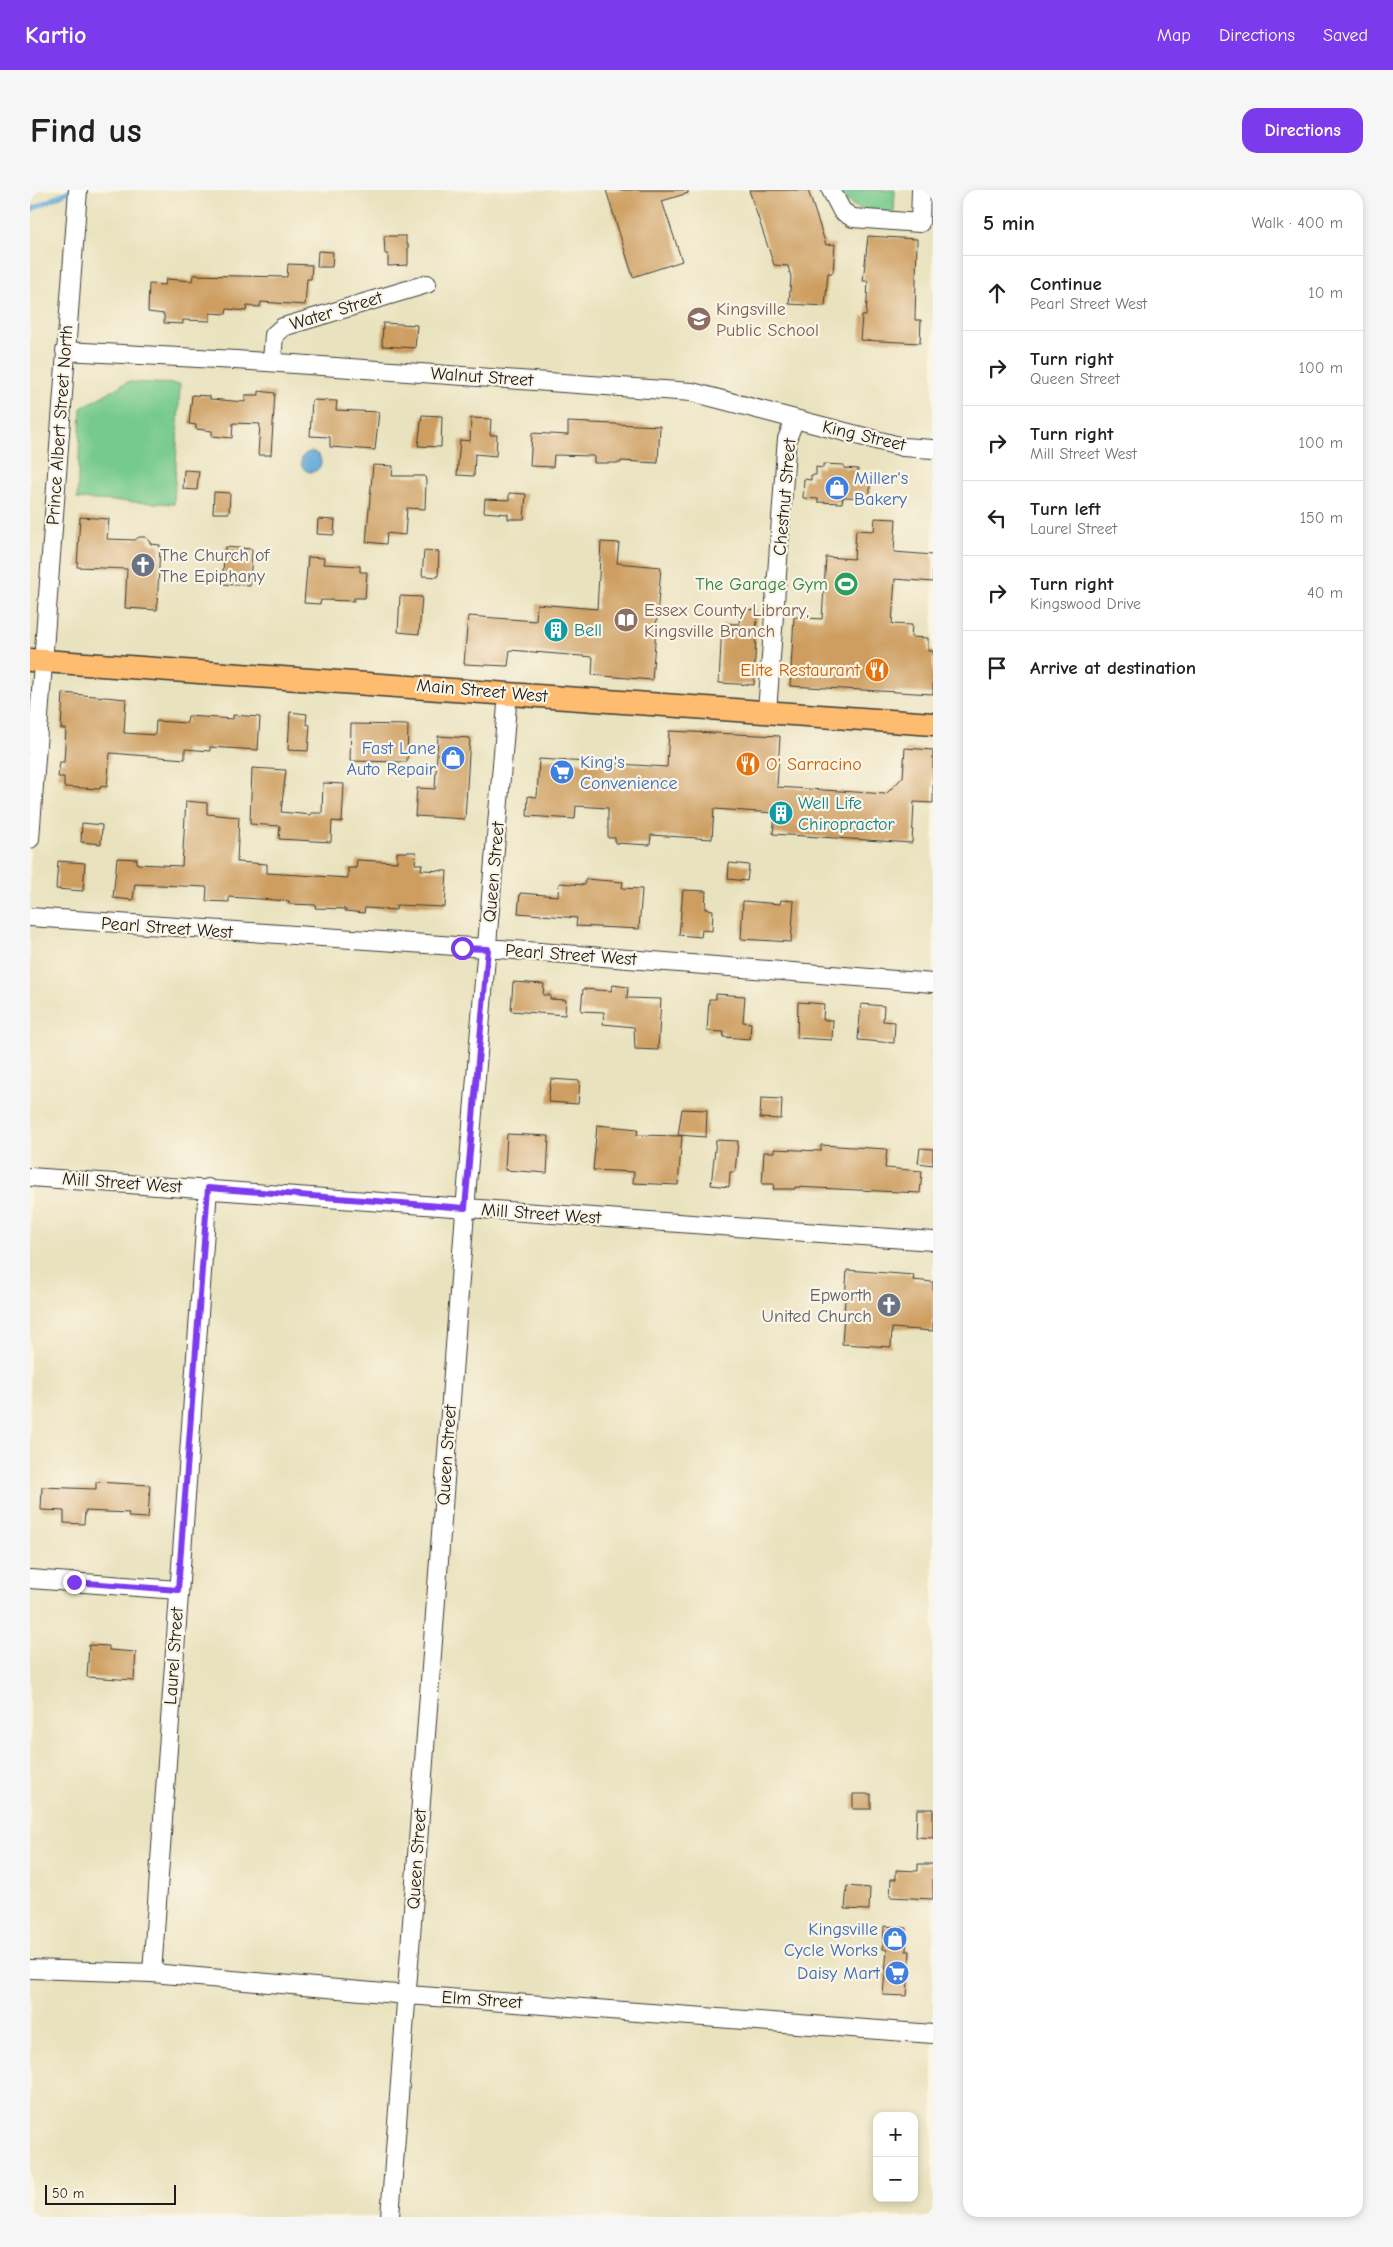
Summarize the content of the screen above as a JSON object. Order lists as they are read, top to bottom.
{
  "streets": {
    "main road": ["Main Street West"],
    "street": [
      "Water Street",
      "Walnut Street",
      "Prince Albert Street North",
      "King Street",
      "Chestnut Street",
      "Queen Street",
      "Pearl Street West",
      "Mill Street West",
      "Laurel Street",
      "Elm Street"
    ]
  },
  "crossings": [
    ["Water Street", "Walnut Street"],
    ["Walnut Street", "Prince Albert Street North"],
    ["Walnut Street", "Chestnut Street"],
    ["Prince Albert Street North", "Main Street West"],
    ["King Street", "Chestnut Street"],
    ["Chestnut Street", "Main Street West"],
    ["Main Street West", "Queen Street"],
    ["Queen Street", "Pearl Street West"],
    ["Queen Street", "Mill Street West"],
    ["Queen Street", "Elm Street"],
    ["Mill Street West", "Laurel Street"],
    ["Laurel Street", "Elm Street"]
  ],
  "places": {
    "school or university": ["Kingsville Public School"],
    "shop": ["Miller's Bakery", "Fast Lane Auto Repair", "Kingsville Cycle Works"],
    "church": ["The Church of The Epiphany", "Epworth United Church"],
    "sports": ["The Garage Gym"],
    "library": ["Essex County Library, Kingsville Branch"],
    "building": ["Bell", "Well Life Chiropractor"],
    "restaurant": ["Elite Restaurant", "O' Sarracino"],
    "supermarket": ["King's Convenience", "Daisy Mart"]
  },
  "scale_bar": "50 m",
  "page": {
    "header": "Kartio",
    "nav": ["Map", "Directions", "Saved"],
    "buttons": "Directions",
    "title": "Find us",
    "heading": ["5 min", "Walk · 400 m"],
    "list": [
      ["Continue", "Pearl Street West", "10 m"],
      ["Turn right", "Queen Street", "100 m"],
      ["Turn right", "Mill Street West", "100 m"],
      ["Turn left", "Laurel Street", "150 m"],
      ["Turn right", "Kingswood Drive", "40 m"],
      "Arrive at destination"
    ],
    "map_buttons": ["+", "−"],
    "scale": "50 m"
  }
}
